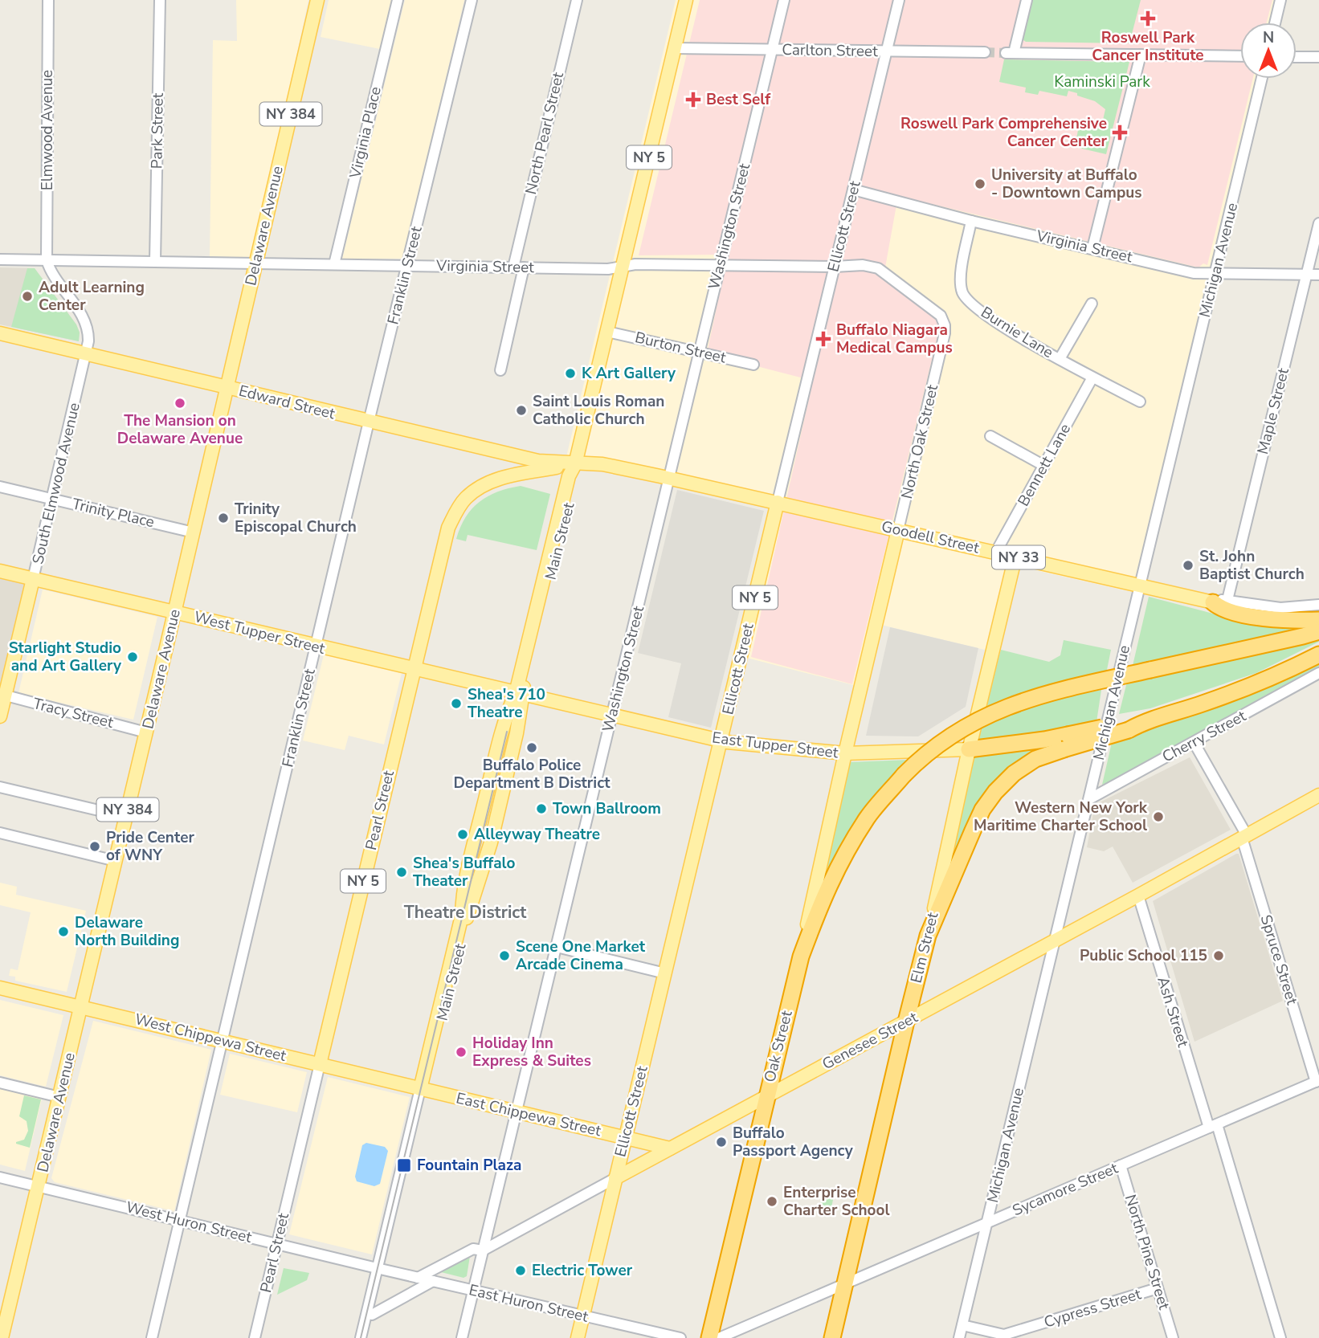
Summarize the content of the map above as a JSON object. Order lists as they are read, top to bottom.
{
  "streets": {
    "highway": ["NY 33", "Elm Street", "Oak Street"],
    "main road": [
      "NY 384",
      "NY 5",
      "Delaware Avenue",
      "Ellicott Street",
      "Edward Street",
      "North Oak Street",
      "South Elmwood Avenue",
      "Goodell Street",
      "Main Street",
      "West Tupper Street",
      "East Tupper Street",
      "Pearl Street",
      "West Chippewa Street",
      "Genesee Street",
      "East Chippewa Street"
    ],
    "street": [
      "Carlton Street",
      "Elmwood Avenue",
      "Park Street",
      "Virginia Place",
      "North Pearl Street",
      "Washington Street",
      "Virginia Street",
      "Michigan Avenue",
      "Franklin Street",
      "Burnie Lane",
      "Burton Street",
      "Maple Street",
      "Bennett Lane",
      "Trinity Place",
      "Tracy Street",
      "Cherry Street",
      "Spruce Street",
      "Ash Street",
      "Sycamore Street",
      "West Huron Street",
      "North Pine Street",
      "East Huron Street",
      "Cypress Street"
    ]
  },
  "crossings": [
    ["Carlton Street", "NY 5"],
    ["Carlton Street", "Washington Street"],
    ["Carlton Street", "Ellicott Street"],
    ["Elmwood Avenue", "Virginia Street"],
    ["Elmwood Avenue", "South Elmwood Avenue"],
    ["Park Street", "Virginia Street"],
    ["Virginia Place", "Virginia Street"],
    ["North Pearl Street", "Virginia Street"],
    ["NY 5", "Virginia Street"],
    ["NY 5", "Burton Street"],
    ["NY 5", "Edward Street"],
    ["NY 5", "Goodell Street"],
    ["NY 5", "Pearl Street"],
    ["Delaware Avenue", "Virginia Street"],
    ["Delaware Avenue", "Edward Street"],
    ["Delaware Avenue", "Trinity Place"],
    ["Delaware Avenue", "West Tupper Street"],
    ["Delaware Avenue", "Tracy Street"],
    ["Delaware Avenue", "West Chippewa Street"],
    ["Delaware Avenue", "West Huron Street"],
    ["Washington Street", "Virginia Street"],
    ["Washington Street", "Burton Street"],
    ["Washington Street", "Goodell Street"],
    ["Washington Street", "East Tupper Street"],
    ["Washington Street", "Genesee Street"],
    ["Washington Street", "East Chippewa Street"],
    ["Washington Street", "East Huron Street"],
    ["Ellicott Street", "Virginia Street"],
    ["Ellicott Street", "North Oak Street"],
    ["Ellicott Street", "Goodell Street"],
    ["Ellicott Street", "East Tupper Street"],
    ["Ellicott Street", "Genesee Street"],
    ["Ellicott Street", "East Chippewa Street"],
    ["Ellicott Street", "East Huron Street"],
    ["Virginia Street", "Michigan Avenue"],
    ["Virginia Street", "Franklin Street"],
    ["Virginia Street", "Burnie Lane"],
    ["Virginia Street", "Maple Street"],
    ["Virginia Street", "North Oak Street"],
    ["Virginia Street", "South Elmwood Avenue"],
    ["Michigan Avenue", "Goodell Street"],
    ["Michigan Avenue", "Cherry Street"],
    ["Michigan Avenue", "Genesee Street"],
    ["Michigan Avenue", "Sycamore Street"],
    ["Michigan Avenue", "Cypress Street"],
    ["Franklin Street", "Edward Street"],
    ["Franklin Street", "West Tupper Street"],
    ["Franklin Street", "West Chippewa Street"],
    ["Franklin Street", "West Huron Street"],
    ["Burnie Lane", "Bennett Lane"],
    ["Edward Street", "South Elmwood Avenue"],
    ["Edward Street", "Goodell Street"],
    ["Edward Street", "Pearl Street"],
    ["Maple Street", "Goodell Street"],
    ["Maple Street", "NY 33"],
    ["North Oak Street", "Goodell Street"],
    ["North Oak Street", "East Tupper Street"],
    ["North Oak Street", "Oak Street"],
    ["Bennett Lane", "Goodell Street"],
    ["South Elmwood Avenue", "Trinity Place"],
    ["South Elmwood Avenue", "West Tupper Street"],
    ["South Elmwood Avenue", "Tracy Street"],
    ["Goodell Street", "NY 33"],
    ["Goodell Street", "Pearl Street"],
    ["Goodell Street", "Elm Street"],
    ["Main Street", "West Tupper Street"],
    ["Main Street", "East Tupper Street"],
    ["Main Street", "West Chippewa Street"],
    ["Main Street", "East Chippewa Street"],
    ["Main Street", "West Huron Street"],
    ["Main Street", "East Huron Street"],
    ["West Tupper Street", "East Tupper Street"],
    ["West Tupper Street", "Pearl Street"],
    ["Cherry Street", "Spruce Street"],
    ["East Tupper Street", "Elm Street"],
    ["East Tupper Street", "Oak Street"],
    ["Pearl Street", "West Chippewa Street"],
    ["Pearl Street", "West Huron Street"],
    ["Elm Street", "Genesee Street"],
    ["Elm Street", "Sycamore Street"],
    ["Spruce Street", "Genesee Street"],
    ["Spruce Street", "Sycamore Street"],
    ["Ash Street", "Genesee Street"],
    ["Ash Street", "Sycamore Street"],
    ["West Chippewa Street", "East Chippewa Street"],
    ["Genesee Street", "Oak Street"],
    ["Genesee Street", "East Chippewa Street"],
    ["Genesee Street", "East Huron Street"],
    ["Sycamore Street", "North Pine Street"],
    ["West Huron Street", "East Huron Street"],
    ["North Pine Street", "Cypress Street"]
  ],
  "districts": ["Theatre District"],
  "parks": ["Kaminski Park"],
  "places": {
    "health": [
      "Roswell Park Cancer Institute",
      "Best Self",
      "Roswell Park Comprehensive Cancer Center",
      "Buffalo Niagara Medical Campus"
    ],
    "other": [
      "University at Buffalo - Downtown Campus",
      "Adult Learning Center",
      "K Art Gallery",
      "The Mansion on Delaware Avenue",
      "Saint Louis Roman Catholic Church",
      "Trinity Episcopal Church",
      "St. John Baptist Church",
      "Starlight Studio and Art Gallery",
      "Shea's 710 Theatre",
      "Buffalo Police Department B District",
      "Town Ballroom",
      "Western New York Maritime Charter School",
      "Alleyway Theatre",
      "Pride Center of WNY",
      "Shea's Buffalo Theater",
      "Delaware North Building",
      "Scene One Market Arcade Cinema",
      "Public School 115",
      "Holiday Inn Express & Suites",
      "Buffalo Passport Agency",
      "Enterprise Charter School",
      "Electric Tower"
    ],
    "transit": ["Fountain Plaza"]
  },
  "north": "top"
}
